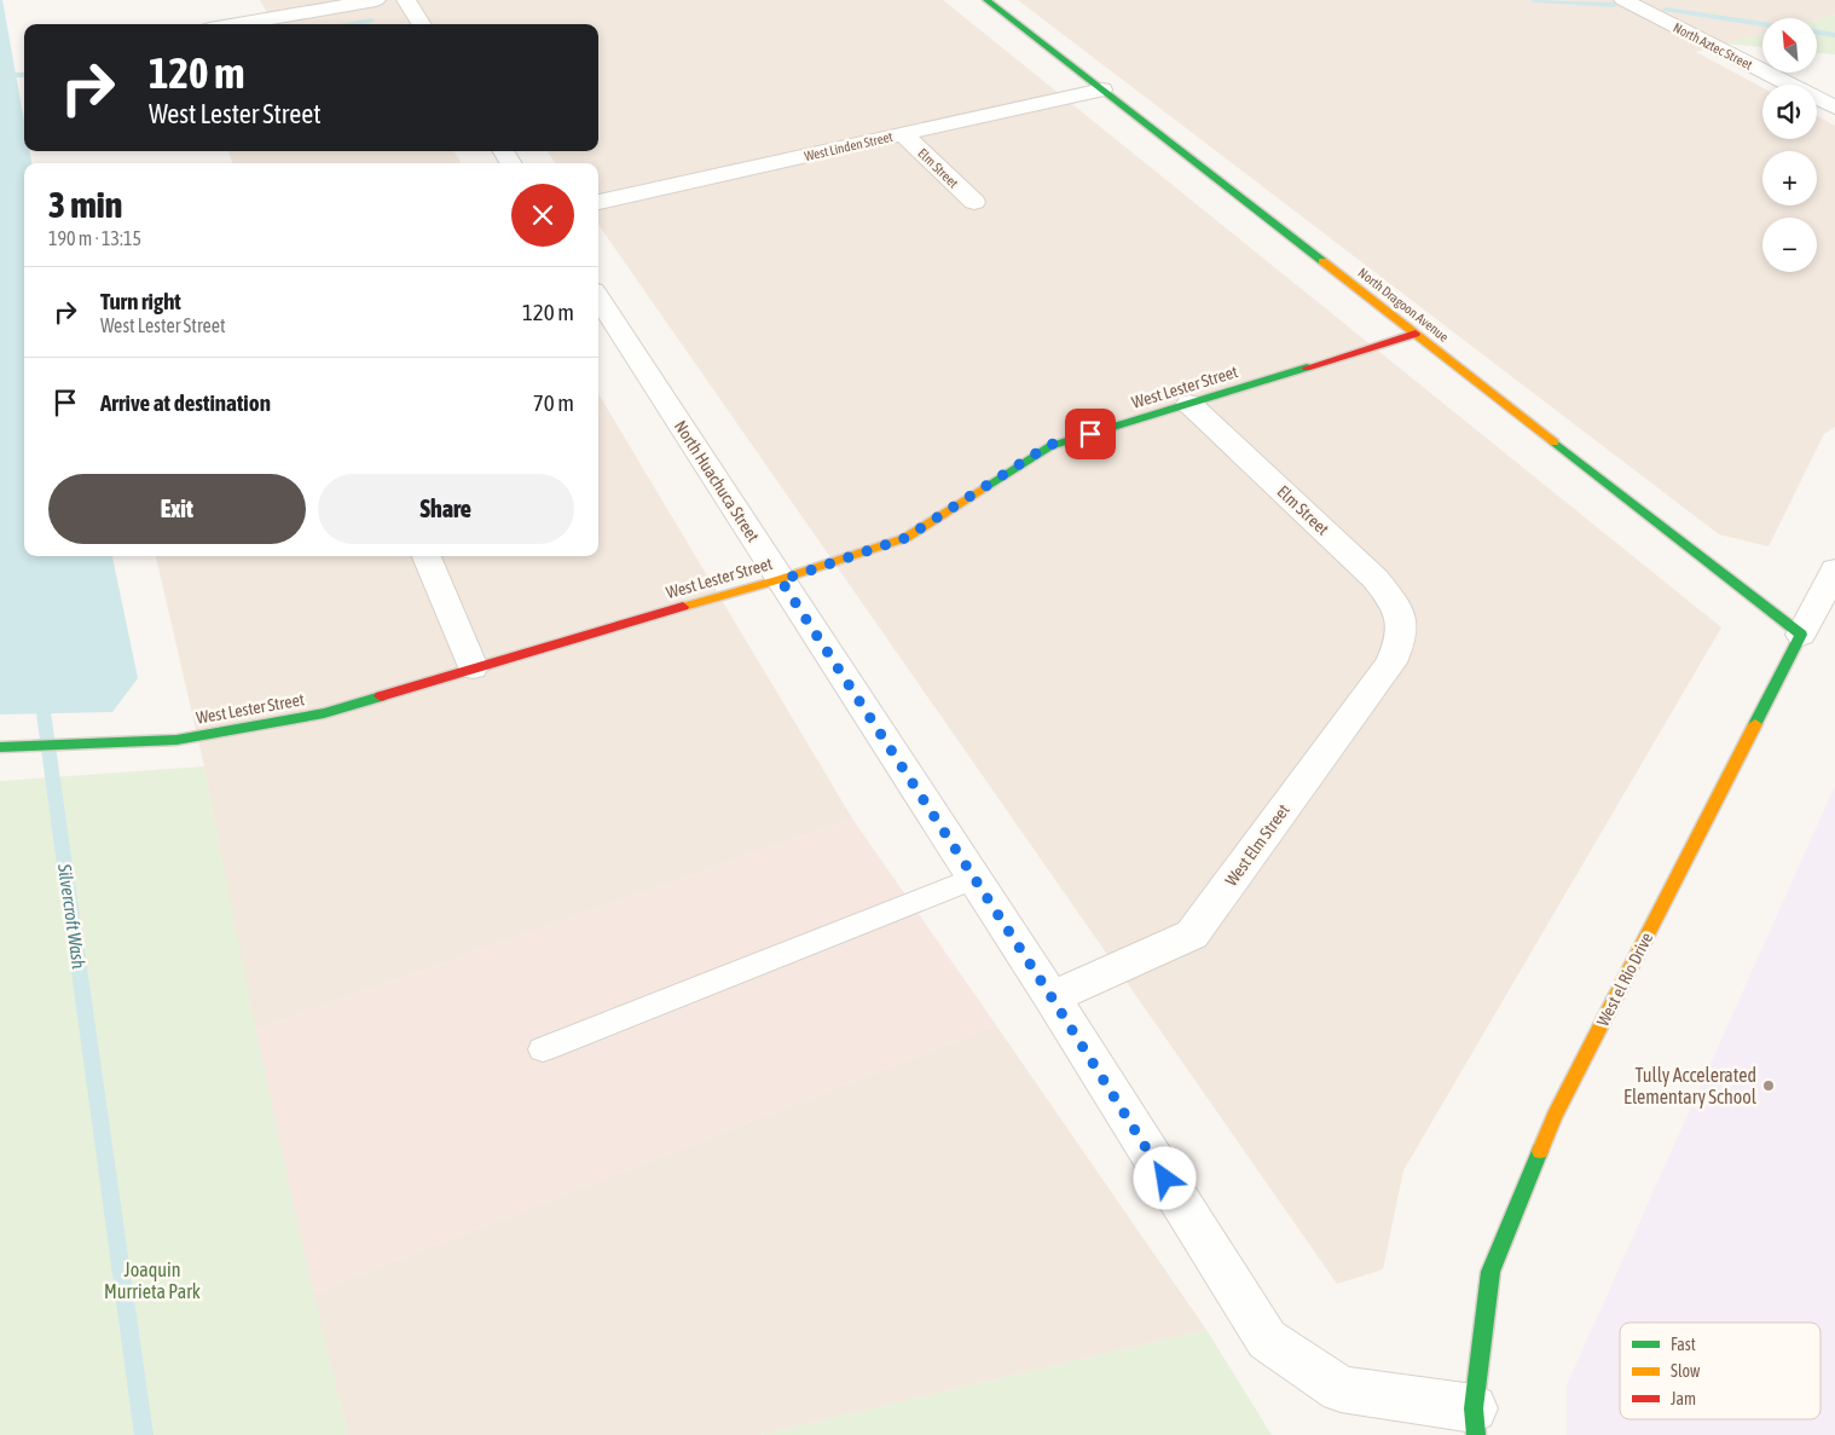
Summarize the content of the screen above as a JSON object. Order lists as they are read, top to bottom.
{
  "streets": {
    "street": [
      "North Aztec Street",
      "West Linden Street",
      "Elm Street",
      "North Dragoon Avenue",
      "West Lester Street",
      "North Huachuca Street",
      "West Elm Street",
      "West el Rio Drive"
    ]
  },
  "crossings": [
    ["West Linden Street", "Elm Street"],
    ["West Linden Street", "North Dragoon Avenue"],
    ["Elm Street", "West Lester Street"],
    ["Elm Street", "West Elm Street"],
    ["North Dragoon Avenue", "West Lester Street"],
    ["North Dragoon Avenue", "West el Rio Drive"],
    ["West Lester Street", "North Huachuca Street"],
    ["North Huachuca Street", "West Elm Street"],
    ["North Huachuca Street", "West el Rio Drive"]
  ],
  "water": ["Silvercroft Wash"],
  "parks": ["Joaquin Murrieta Park"],
  "places": ["Tully Accelerated Elementary School"],
  "legend": ["Fast", "Slow", "Jam"],
  "north": "top left",
  "page": {
    "map_buttons": ["+", "−"],
    "turn": ["120 m", "West Lester Street"],
    "heading": ["3 min", "190 m · 13:15"],
    "list": [
      {
        "name": "Turn right",
        "note": "West Lester Street",
        "value": "120 m"
      },
      {
        "name": "Arrive at destination",
        "value": "70 m"
      }
    ],
    "buttons": ["Exit", "Share"]
  }
}
